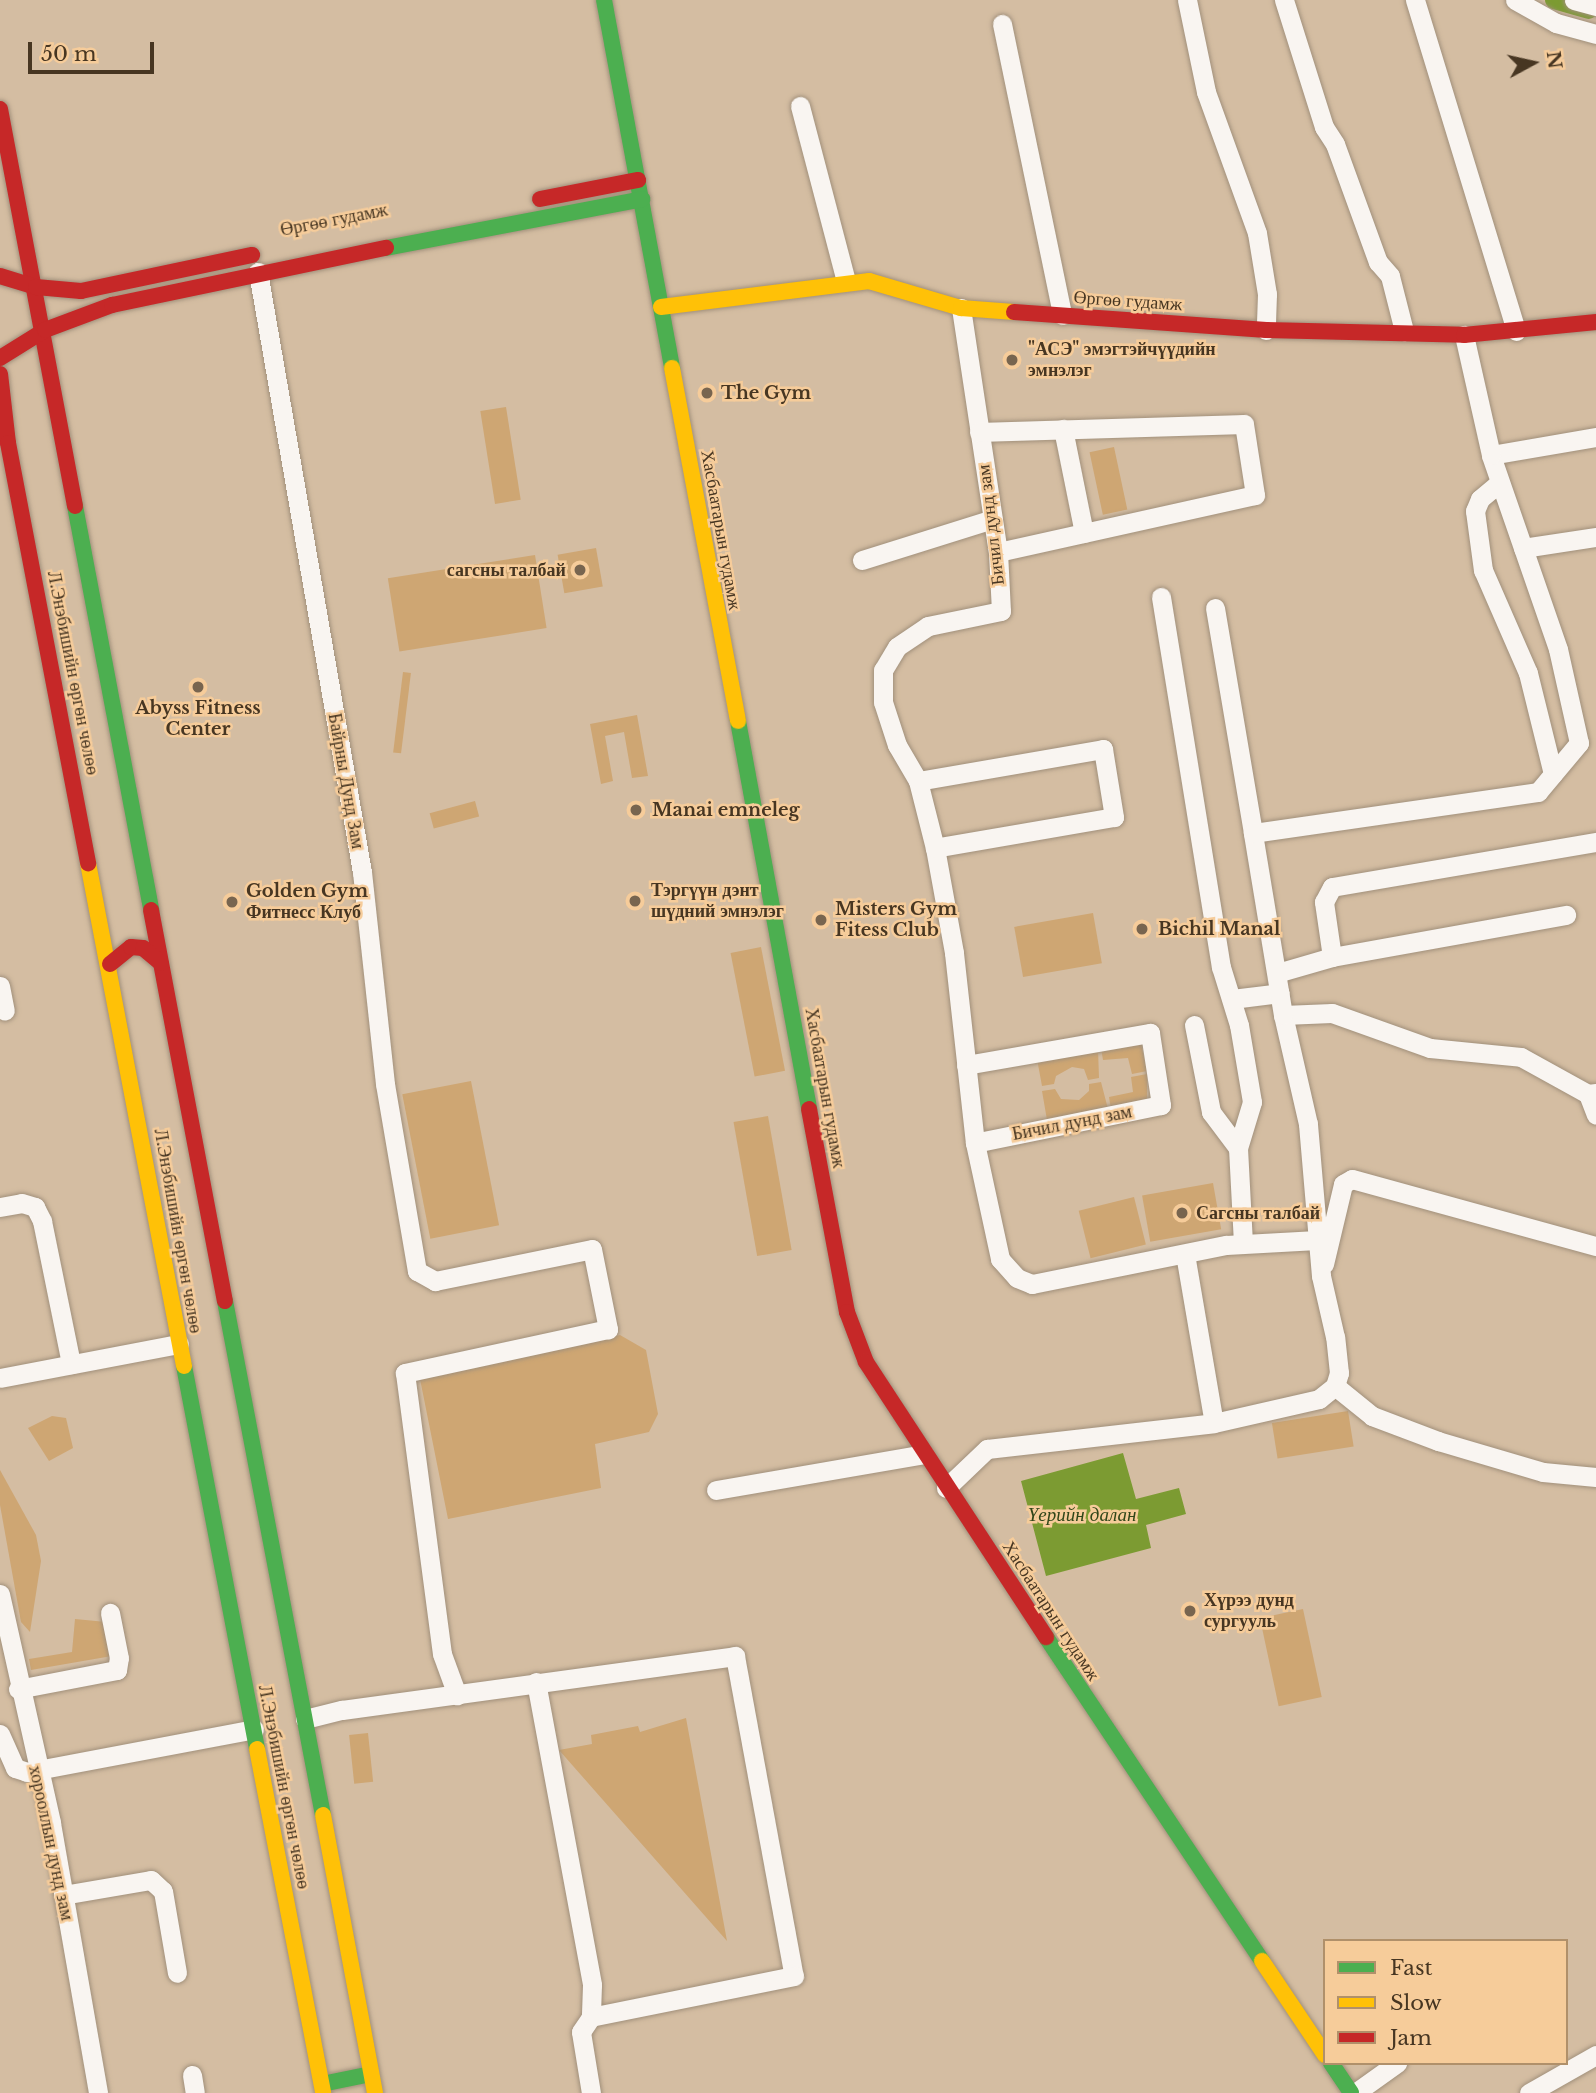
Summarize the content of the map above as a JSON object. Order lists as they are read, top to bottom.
{
  "streets": {
    "street": [
      "Өргөө гудамж",
      "Бичил дунд зам",
      "Хасбаатарын гудамж",
      "Л.Энэбишийн өргөн чөлөө",
      "Байрны Дунд Зам",
      "хорооллын дунд зам"
    ]
  },
  "crossings": [
    ["Өргөө гудамж", "Бичил дунд зам"],
    ["Өргөө гудамж", "Хасбаатарын гудамж"],
    ["Өргөө гудамж", "Л.Энэбишийн өргөн чөлөө"],
    ["Өргөө гудамж", "Байрны Дунд Зам"]
  ],
  "water": ["Үерийн далан"],
  "places": [
    "\"АСЭ\" эмэгтэйчүүдийн эмнэлэг",
    "The Gym",
    "сагсны талбай",
    "Abyss Fitness Center",
    "Manai emneleg",
    "Тэргүүн дэнт шүдний эмнэлэг",
    "Golden Gym Фитнесс Клуб",
    "Misters Gym Fitess Club",
    "Bichil Manal",
    "Сагсны талбай",
    "Хүрээ дунд сургууль"
  ],
  "legend": ["Fast", "Slow", "Jam"],
  "scale_bar": "50 m",
  "north": "right"
}
